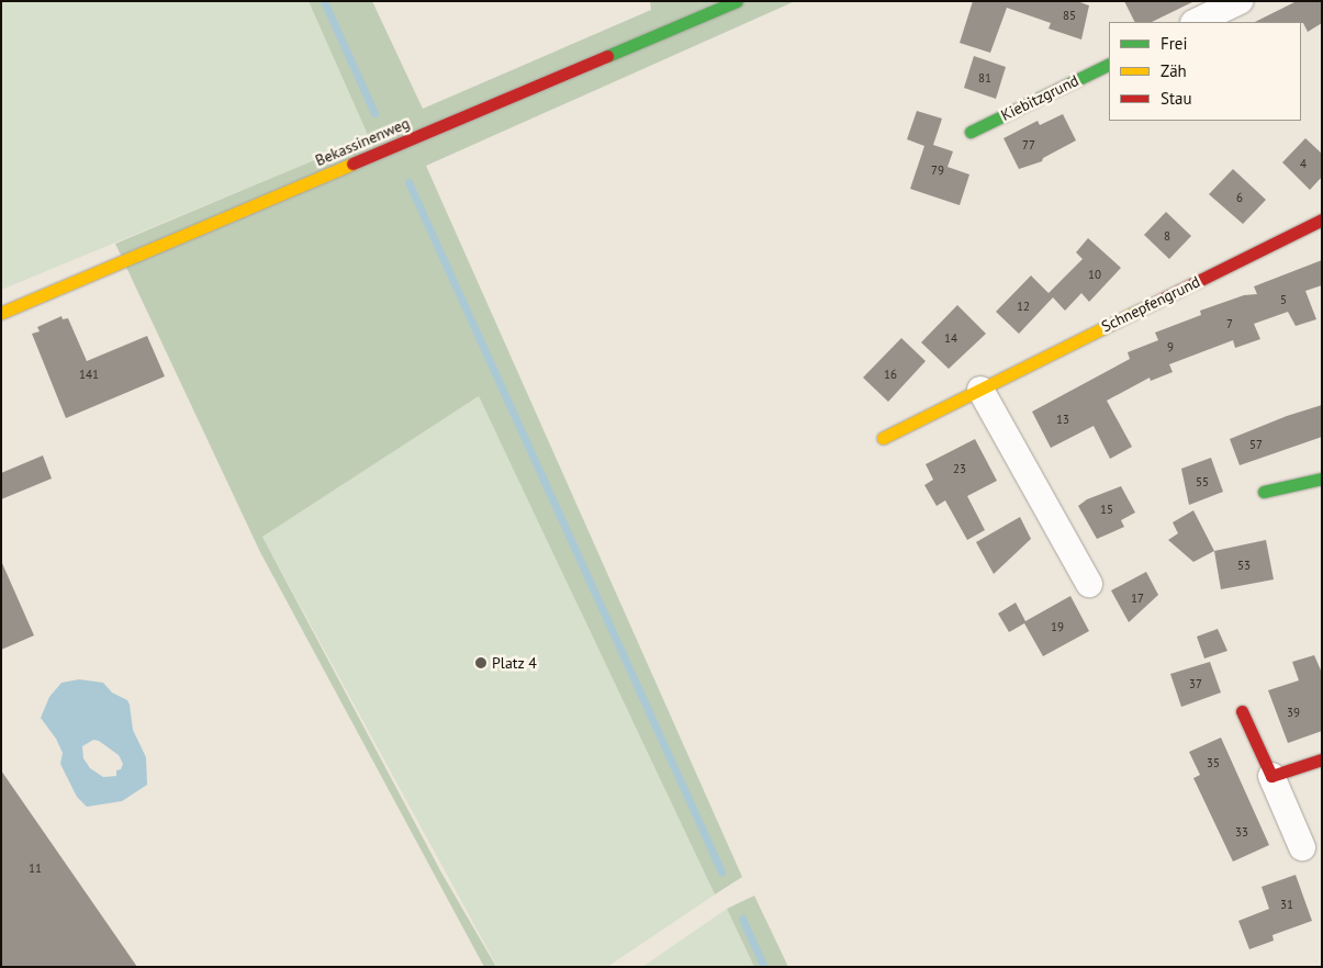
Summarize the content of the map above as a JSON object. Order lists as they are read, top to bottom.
{
  "streets": {
    "street": ["Kiebitzgrund", "Bekassinenweg", "Schnepfengrund"]
  },
  "places": ["Platz 4"],
  "house_numbers": [
    "85",
    "81",
    "77",
    "4",
    "79",
    "6",
    "8",
    "10",
    "5",
    "12",
    "7",
    "14",
    "9",
    "141",
    "16",
    "13",
    "57",
    "23",
    "55",
    "15",
    "53",
    "17",
    "19",
    "37",
    "39",
    "35",
    "33",
    "11",
    "31"
  ],
  "legend": ["Frei", "Zäh", "Stau"]
}
